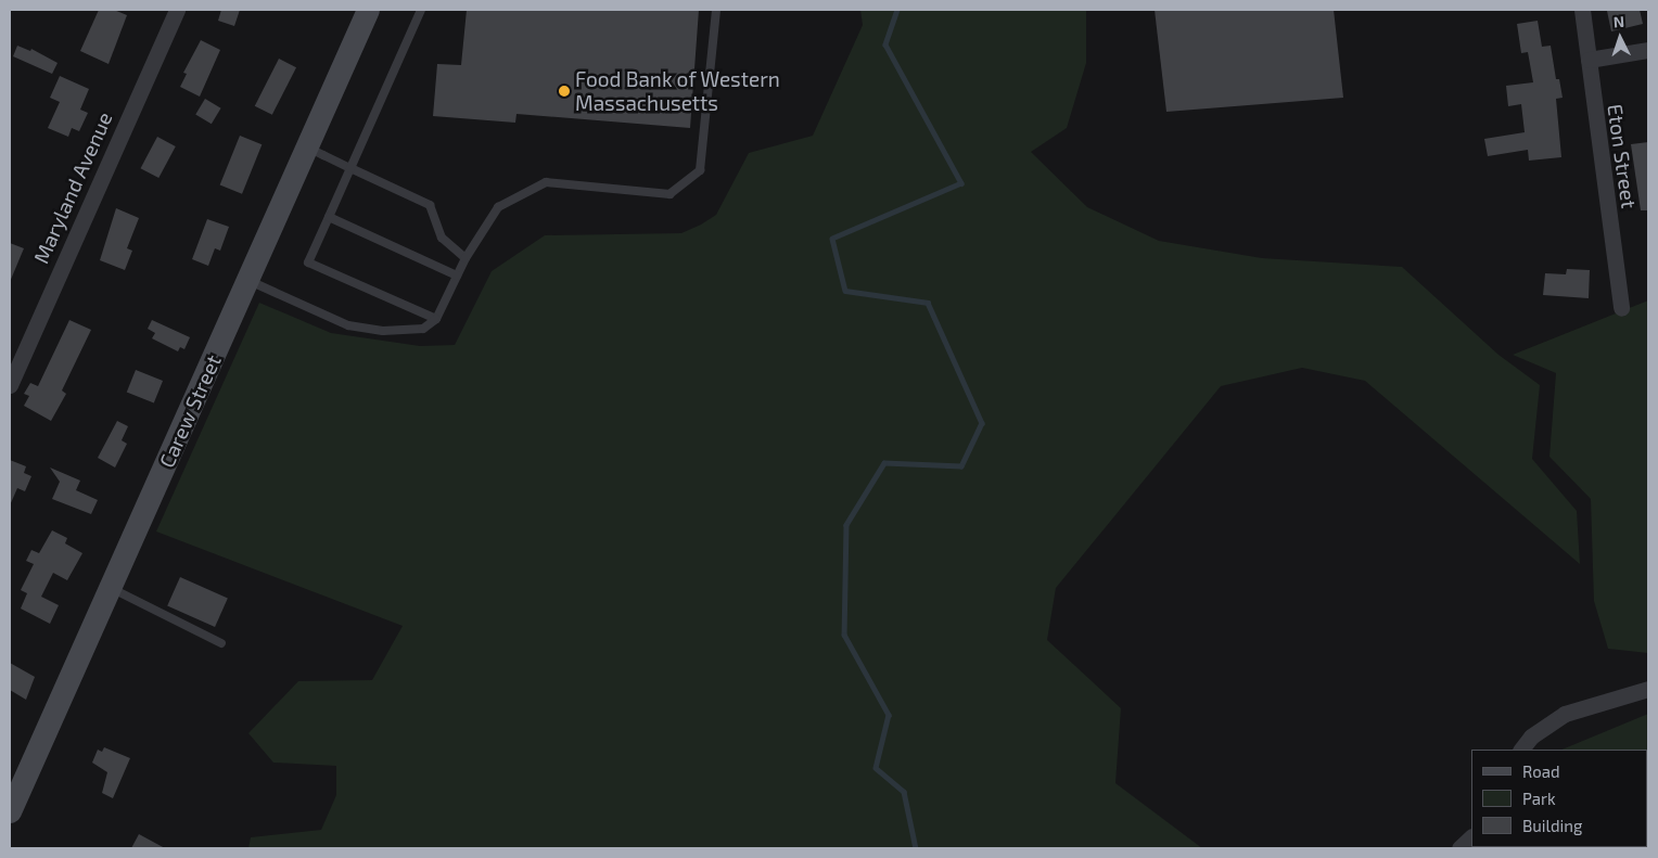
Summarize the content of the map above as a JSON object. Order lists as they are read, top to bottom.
{
  "streets": {
    "street": ["Eton Street", "Maryland Avenue", "Carew Street"]
  },
  "places": ["Food Bank of Western Massachusetts"],
  "legend": ["Road", "Park", "Building"],
  "north": "top"
}
